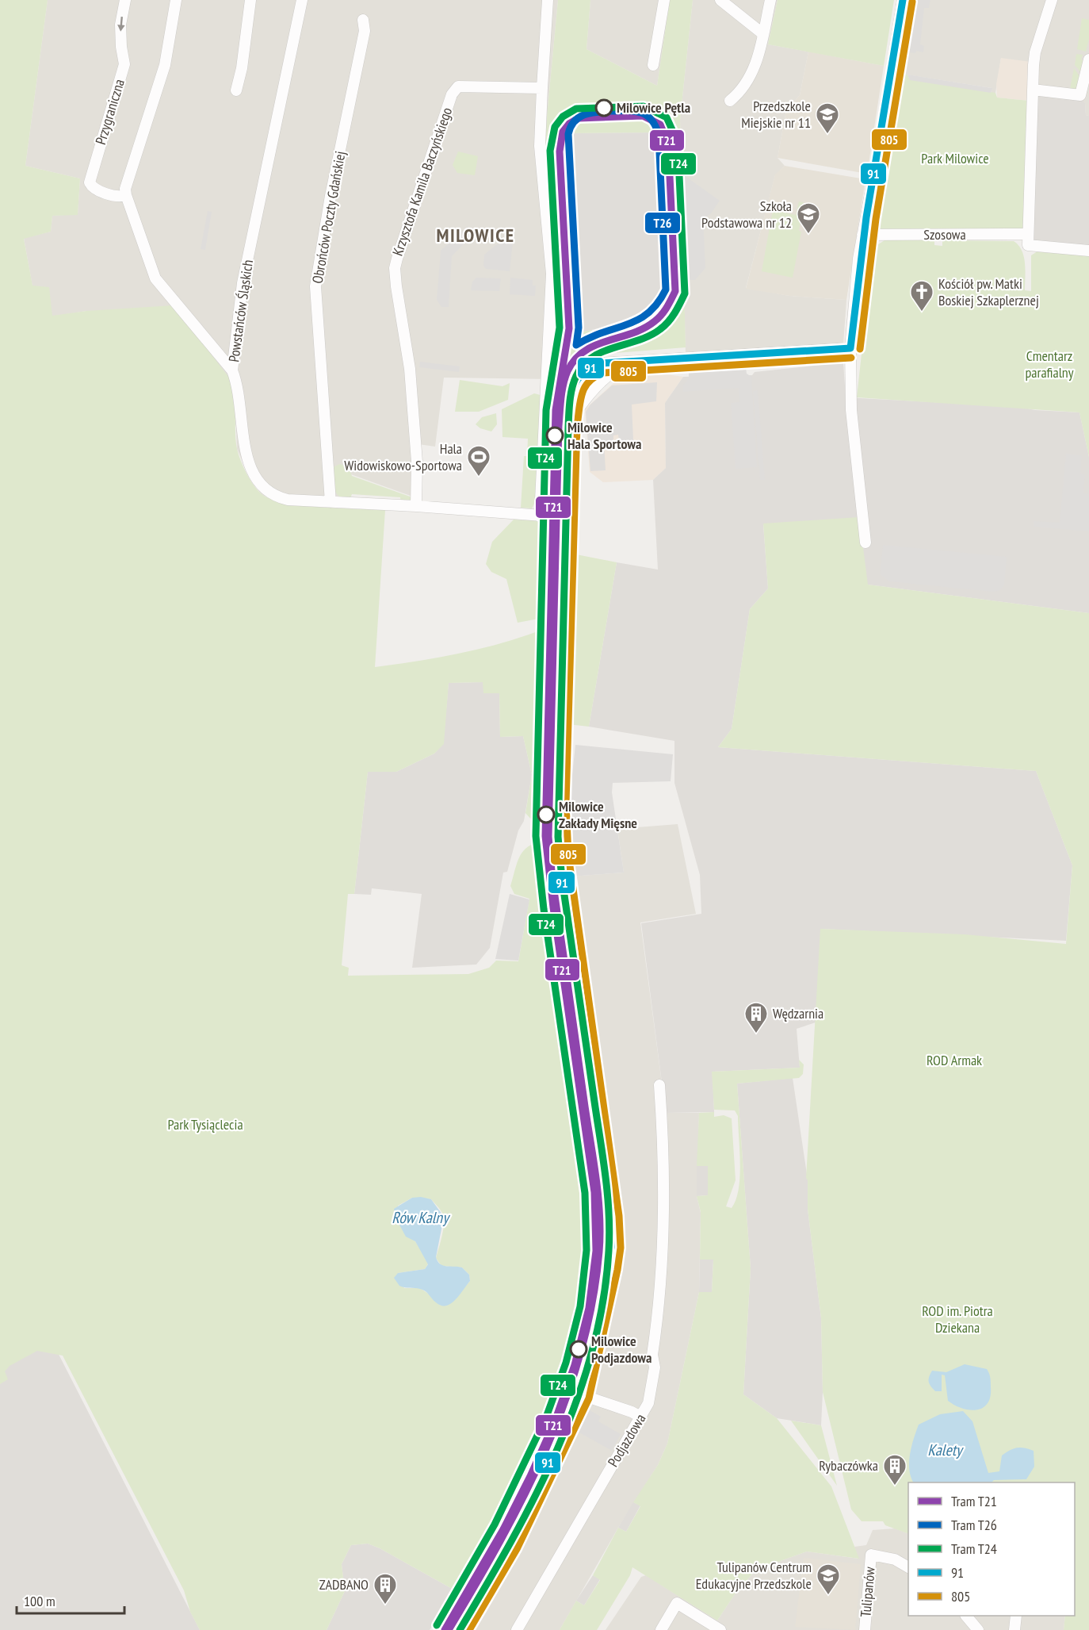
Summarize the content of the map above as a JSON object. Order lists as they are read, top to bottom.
{
  "streets": {
    "street": [
      "Przygraniczna",
      "Krzysztofa Kamila Baczyńskiego",
      "Obrońców Poczty Gdańskiej",
      "Szosowa",
      "Powstańców Śląskich",
      "Podjazdowa",
      "Tulipanów"
    ]
  },
  "crossings": [
    ["Krzysztofa Kamila Baczyńskiego", "Powstańców Śląskich"],
    ["Obrońców Poczty Gdańskiej", "Powstańców Śląskich"]
  ],
  "districts": ["MILOWICE"],
  "water": ["Rów Kalny", "Kalety"],
  "parks": [
    "Park Milowice",
    "Cmentarz parafialny",
    "ROD Armak",
    "Park Tysiąclecia",
    "ROD im. Piotra Dziekana"
  ],
  "places": {
    "other": [
      "Milowice Pętla",
      "Milowice Hala Sportowa",
      "Milowice Zakłady Mięsne",
      "Milowice Podjazdowa"
    ],
    "school or university": ["Przedszkole Miejskie nr 11", "Szkoła Podstawowa nr 12", "Tulipanów Centrum Edukacyjne Przedszkole"],
    "church": ["Kościół pw. Matki Boskiej Szkaplerznej"],
    "sports": ["Hala Widowiskowo-Sportowa"],
    "building": ["Wędzarnia", "Rybaczówka", "ZADBANO"]
  },
  "lines": [
    "transit line 91",
    "transit line 805",
    "tram line T24",
    "tram line T26",
    "tram line T21"
  ],
  "legend": [
    "Tram T21",
    "Tram T26",
    "Tram T24",
    "91",
    "805"
  ],
  "scale_bar": "100 m"
}
